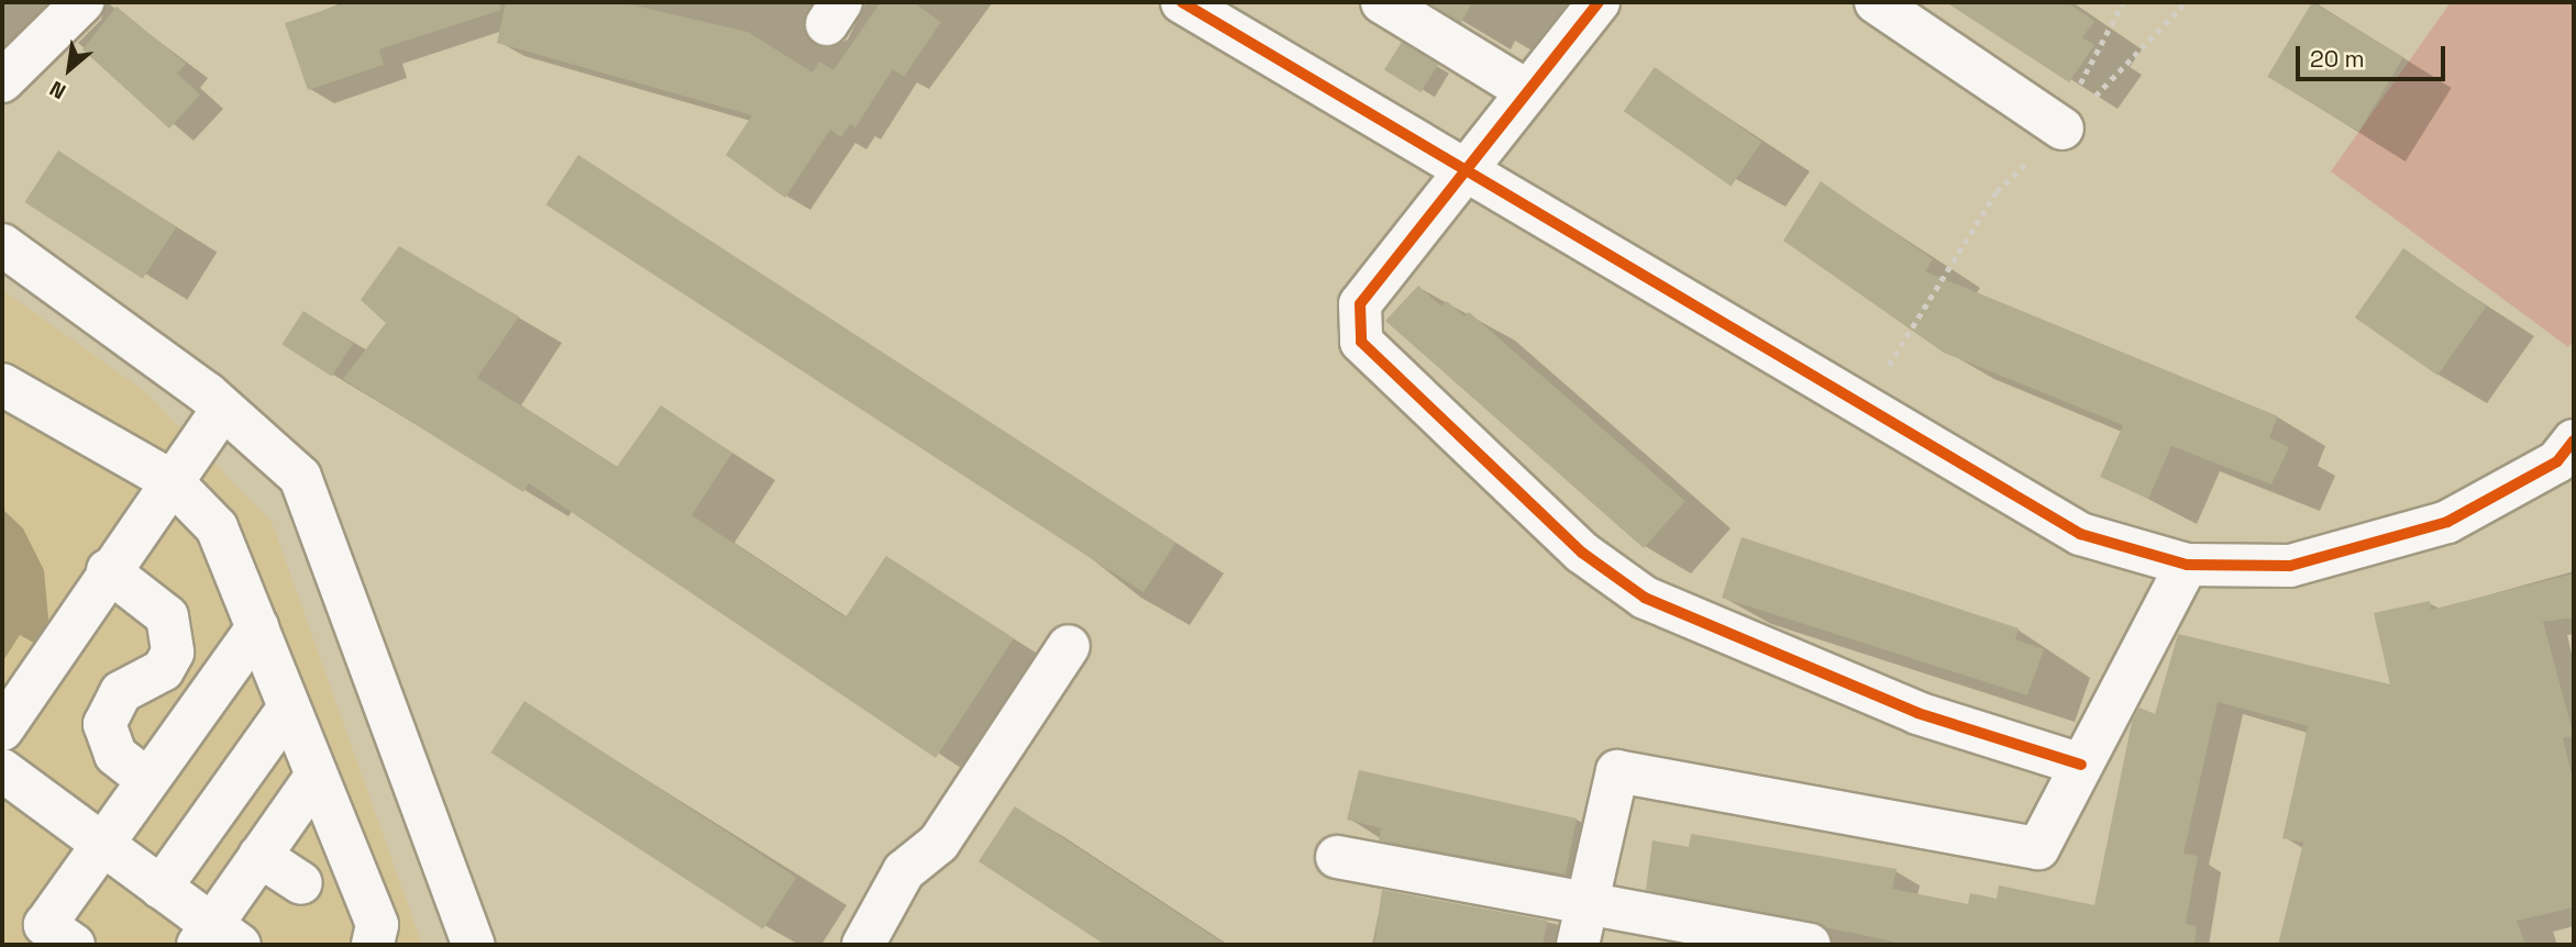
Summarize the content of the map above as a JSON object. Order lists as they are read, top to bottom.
{
  "scale_bar": "20 m",
  "north": "bottom left"
}
